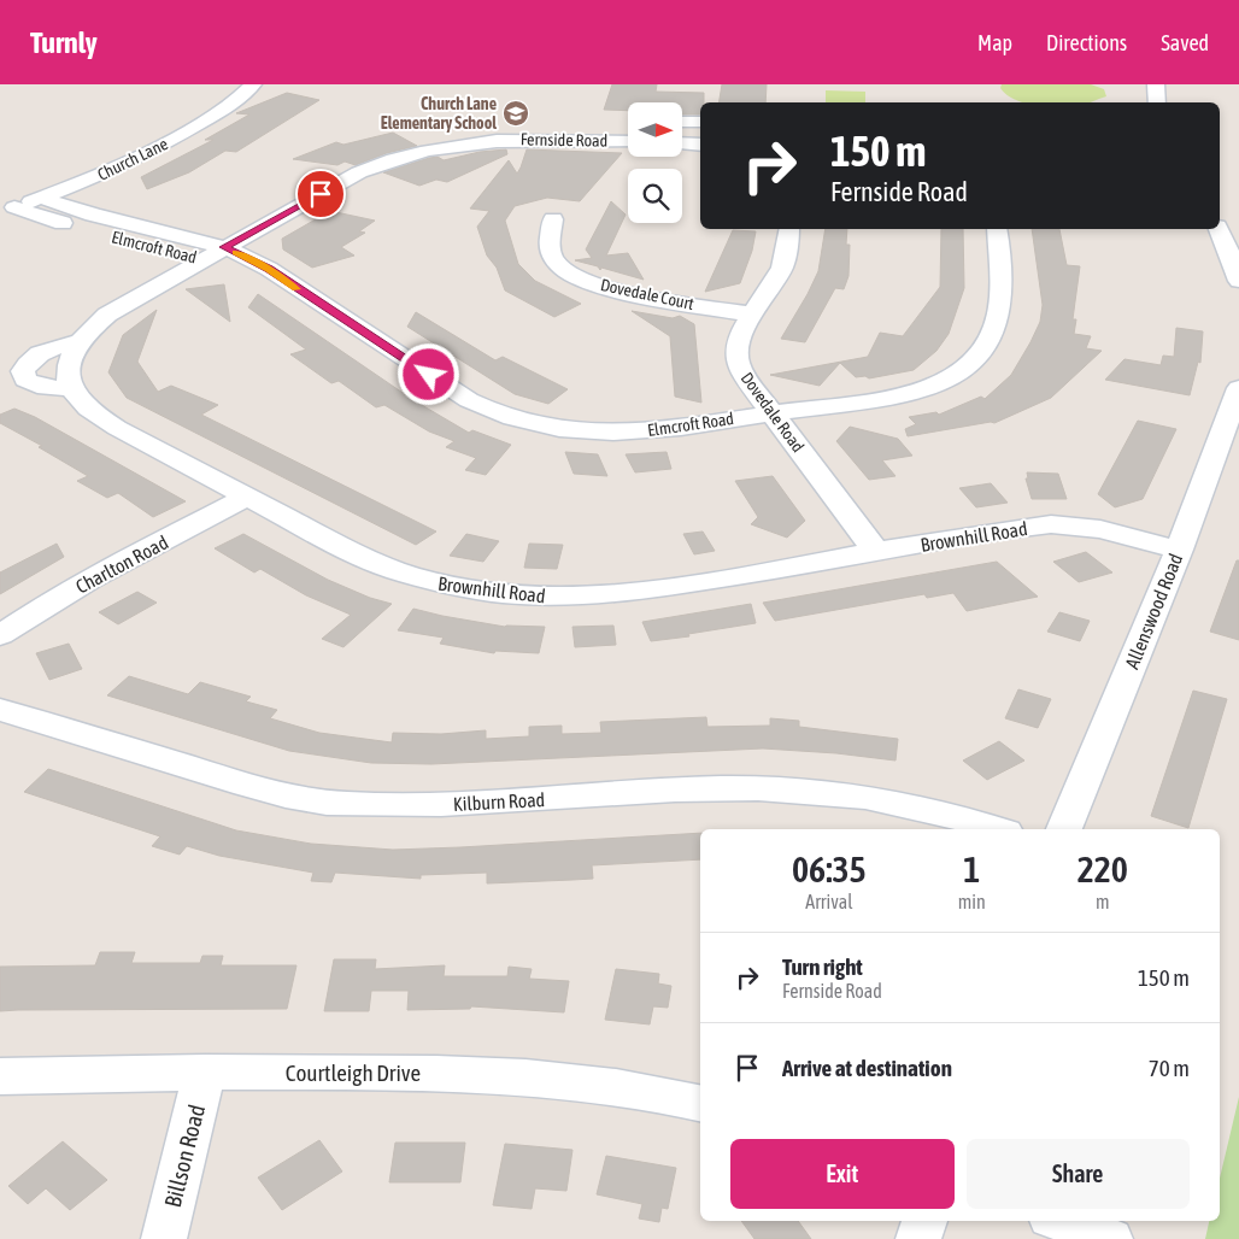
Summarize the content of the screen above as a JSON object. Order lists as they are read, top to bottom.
{
  "streets": {
    "street": [
      "Fernside Road",
      "Church Lane",
      "Elmcroft Road",
      "Dovedale Court",
      "Dovedale Road",
      "Brownhill Road",
      "Charlton Road",
      "Allenswood Road",
      "Kilburn Road",
      "Courtleigh Drive",
      "Billson Road"
    ]
  },
  "crossings": [
    ["Fernside Road", "Elmcroft Road"],
    ["Church Lane", "Elmcroft Road"],
    ["Elmcroft Road", "Dovedale Road"],
    ["Dovedale Court", "Dovedale Road"],
    ["Dovedale Road", "Brownhill Road"],
    ["Brownhill Road", "Charlton Road"],
    ["Brownhill Road", "Allenswood Road"],
    ["Courtleigh Drive", "Billson Road"]
  ],
  "places": {
    "school or university": ["Church Lane Elementary School"]
  },
  "north": "right",
  "page": {
    "header": "Turnly",
    "nav": ["Map", "Directions", "Saved"],
    "turn": ["150 m", "Fernside Road"],
    "eta": [
      "06:35",
      "Arrival",
      "1",
      "min",
      "220",
      "m"
    ],
    "list": [
      {
        "name": "Turn right",
        "note": "Fernside Road",
        "value": "150 m"
      },
      {
        "name": "Arrive at destination",
        "value": "70 m"
      }
    ],
    "buttons": ["Exit", "Share"]
  }
}
